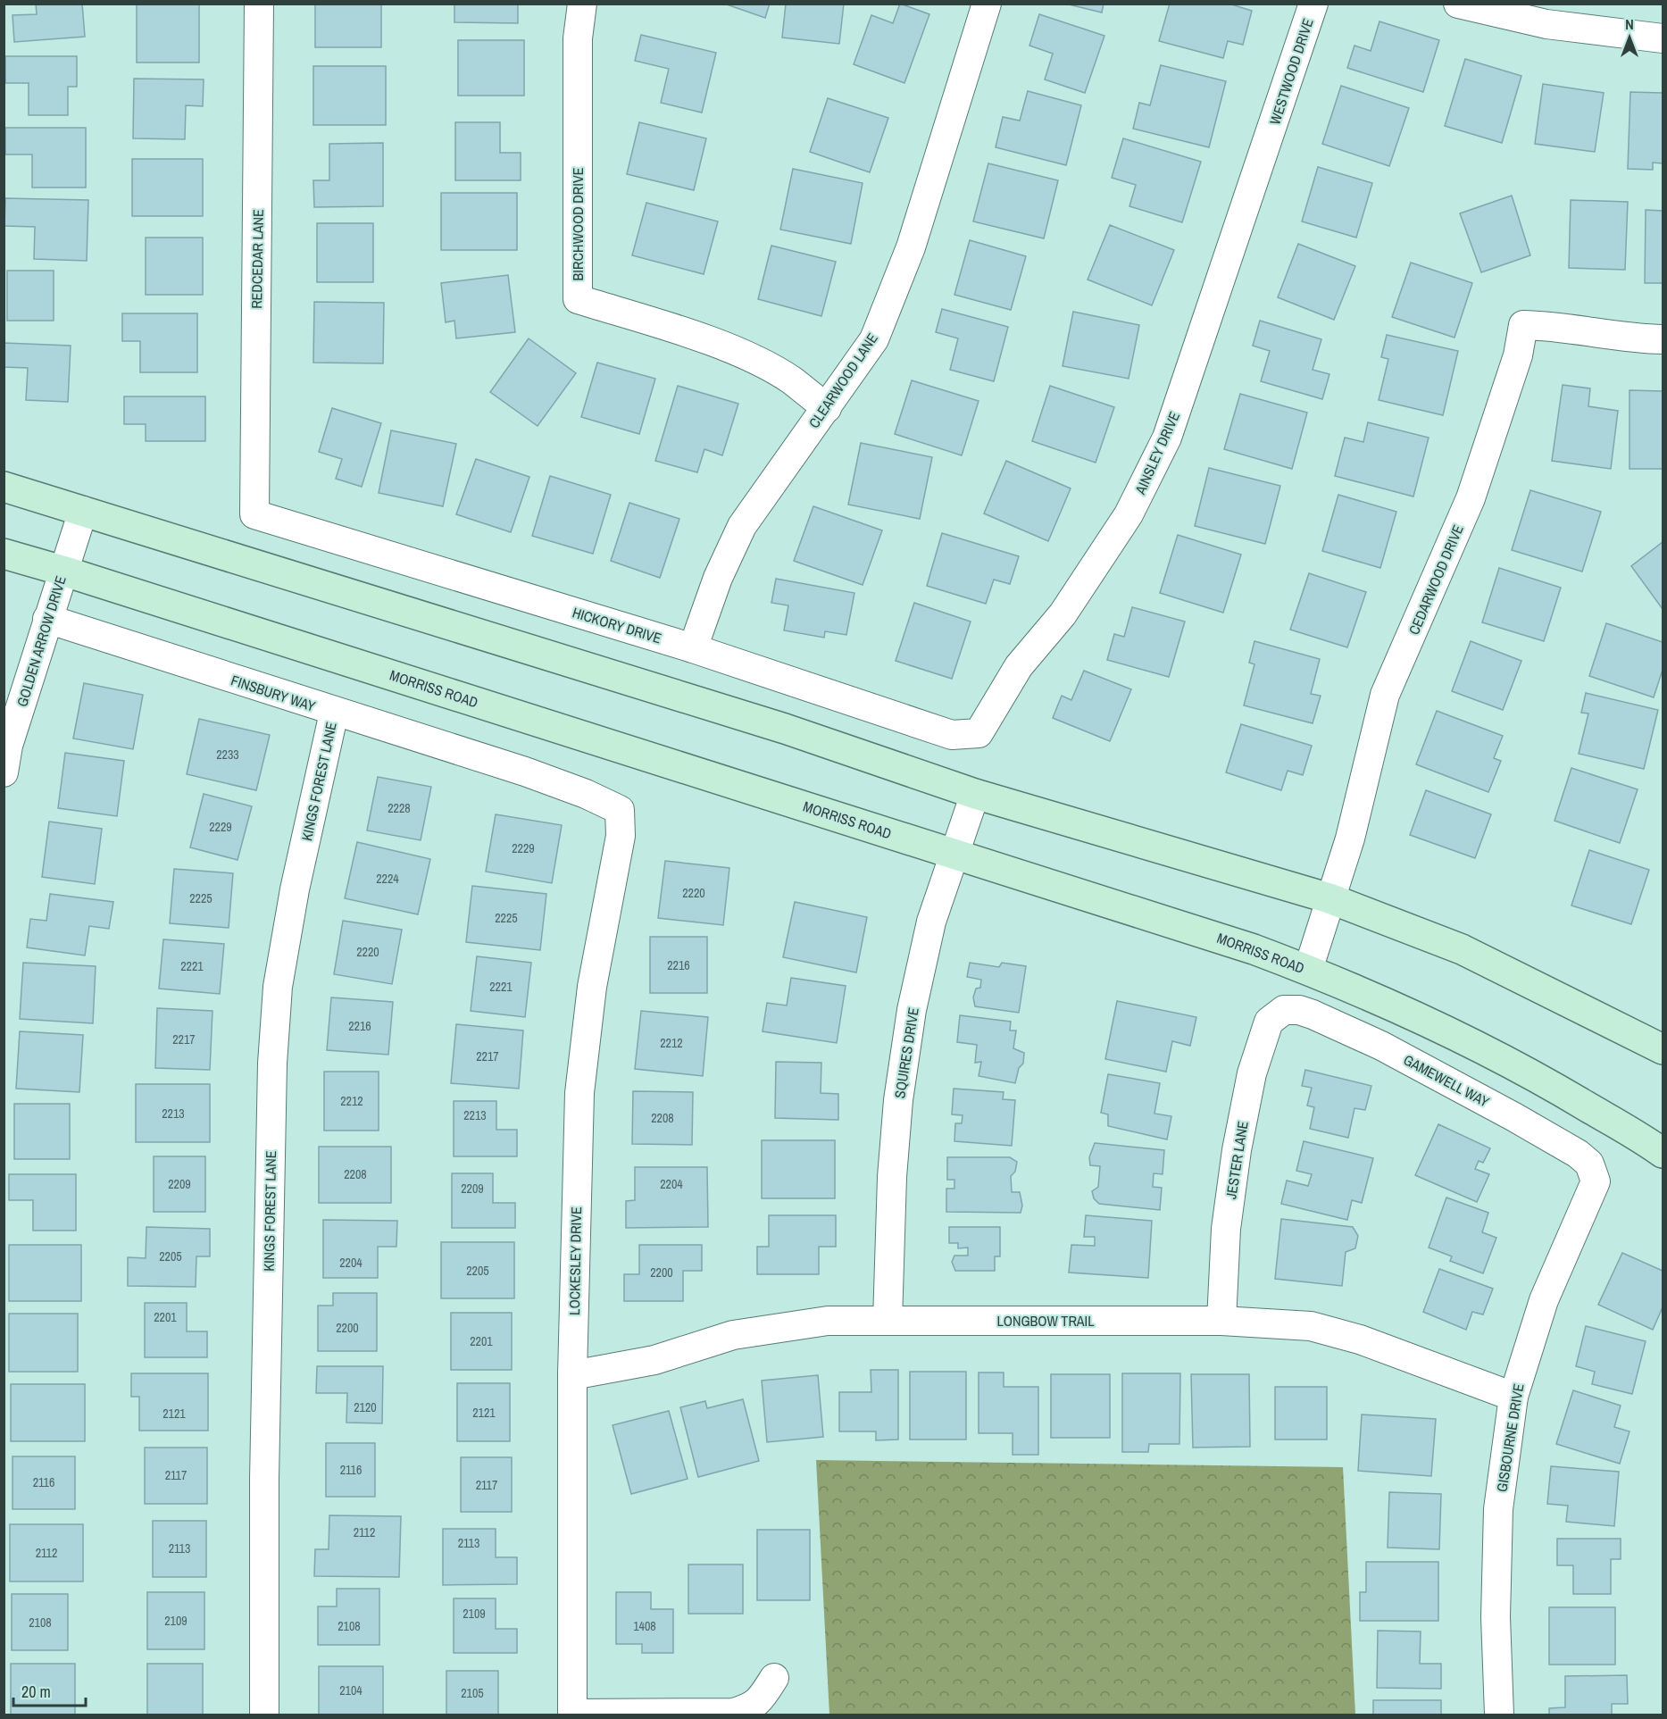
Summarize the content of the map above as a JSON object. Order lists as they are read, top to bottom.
{
  "streets": {
    "main road": ["MORRISS ROAD"],
    "street": [
      "WESTWOOD DRIVE",
      "BIRCHWOOD DRIVE",
      "REDCEDAR LANE",
      "CLEARWOOD LANE",
      "AINSLEY DRIVE",
      "CEDARWOOD DRIVE",
      "HICKORY DRIVE",
      "GOLDEN ARROW DRIVE",
      "FINSBURY WAY",
      "KINGS FOREST LANE",
      "SQUIRES DRIVE",
      "GAMEWELL WAY",
      "JESTER LANE",
      "LOCKESLEY DRIVE",
      "LONGBOW TRAIL",
      "GISBOURNE DRIVE"
    ]
  },
  "crossings": [
    ["WESTWOOD DRIVE", "AINSLEY DRIVE"],
    ["BIRCHWOOD DRIVE", "CLEARWOOD LANE"],
    ["REDCEDAR LANE", "HICKORY DRIVE"],
    ["CLEARWOOD LANE", "HICKORY DRIVE"],
    ["AINSLEY DRIVE", "HICKORY DRIVE"],
    ["CEDARWOOD DRIVE", "MORRISS ROAD"],
    ["GOLDEN ARROW DRIVE", "MORRISS ROAD"],
    ["GOLDEN ARROW DRIVE", "FINSBURY WAY"],
    ["MORRISS ROAD", "SQUIRES DRIVE"],
    ["FINSBURY WAY", "KINGS FOREST LANE"],
    ["FINSBURY WAY", "LOCKESLEY DRIVE"],
    ["SQUIRES DRIVE", "LONGBOW TRAIL"],
    ["GAMEWELL WAY", "JESTER LANE"],
    ["GAMEWELL WAY", "GISBOURNE DRIVE"],
    ["JESTER LANE", "LONGBOW TRAIL"],
    ["LOCKESLEY DRIVE", "LONGBOW TRAIL"],
    ["LONGBOW TRAIL", "GISBOURNE DRIVE"]
  ],
  "house_numbers": [
    "2233",
    "2228",
    "2229",
    "2229",
    "2224",
    "2220",
    "2225",
    "2225",
    "2220",
    "2216",
    "2221",
    "2221",
    "2216",
    "2217",
    "2212",
    "2217",
    "2212",
    "2213",
    "2213",
    "2208",
    "2208",
    "2209",
    "2204",
    "2209",
    "2205",
    "2204",
    "2205",
    "2200",
    "2201",
    "2200",
    "2201",
    "2120",
    "2121",
    "2121",
    "2116",
    "2117",
    "2116",
    "2117",
    "2112",
    "2113",
    "2113",
    "2112",
    "2109",
    "2109",
    "2108",
    "2108",
    "1408",
    "2104",
    "2105"
  ],
  "scale_bar": "20 m",
  "north": "top"
}
